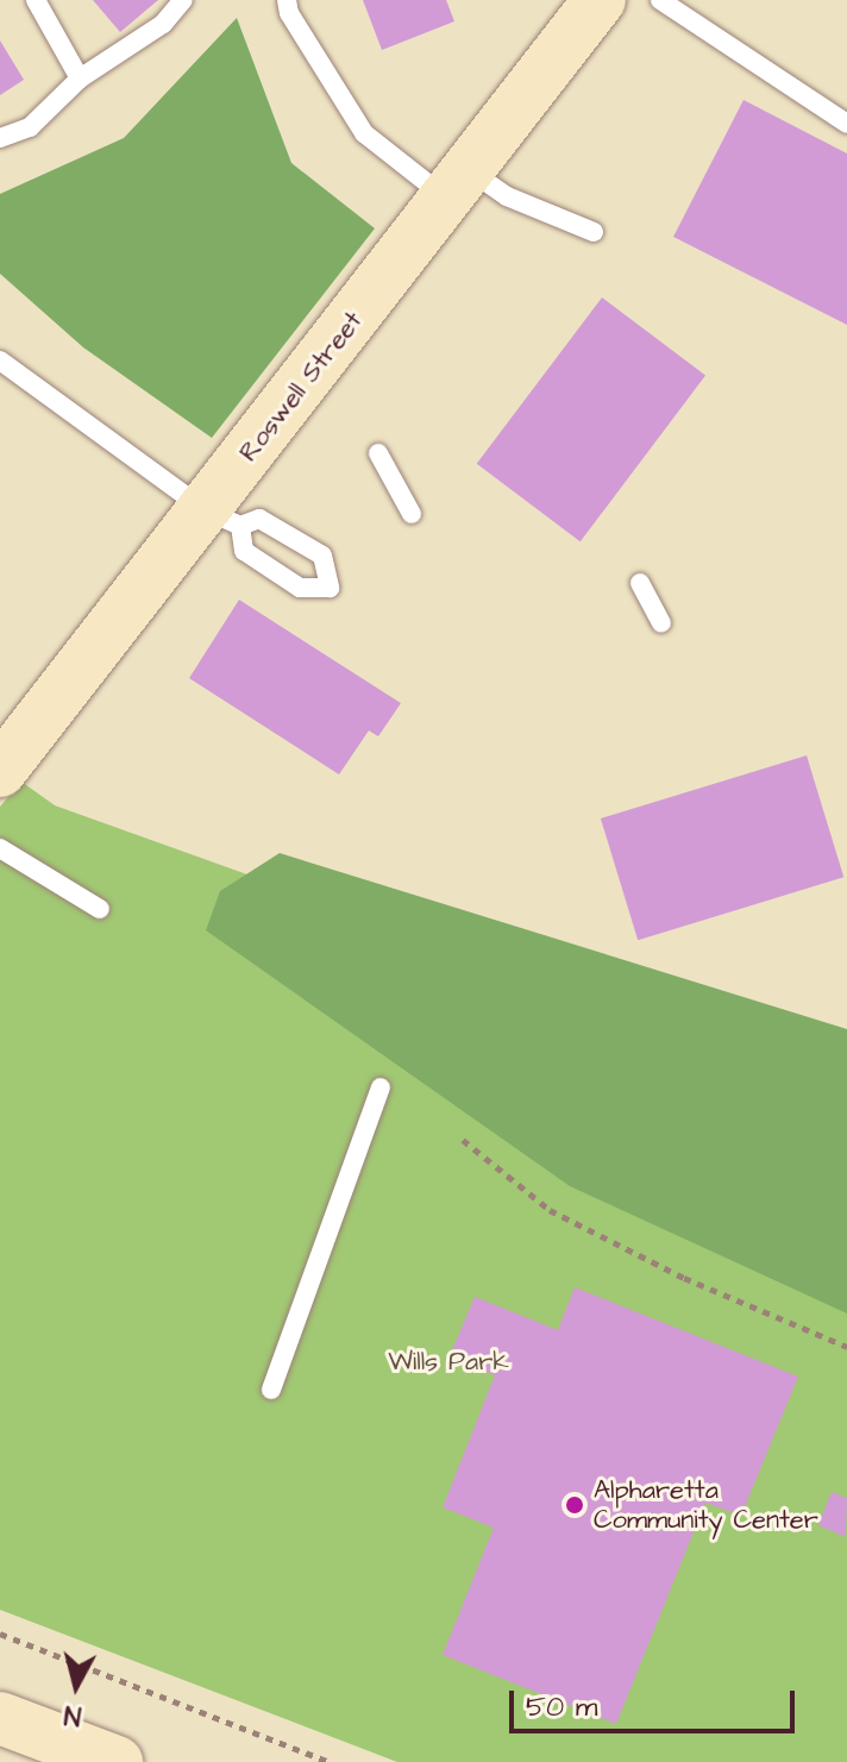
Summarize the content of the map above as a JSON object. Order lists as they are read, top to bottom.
{
  "streets": {
    "street": ["Roswell Street"]
  },
  "parks": ["Wills Park"],
  "places": ["Alpharetta Community Center"],
  "scale_bar": "50 m",
  "north": "bottom"
}
